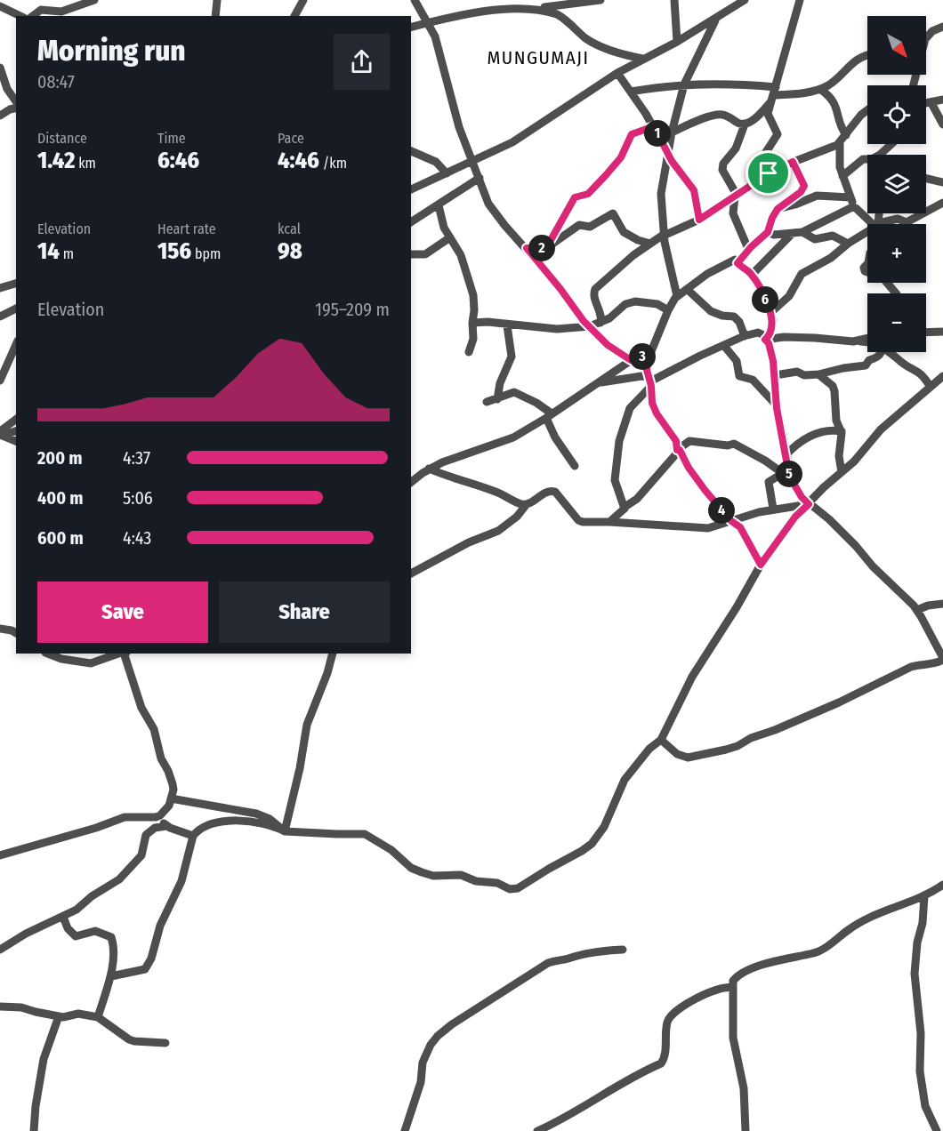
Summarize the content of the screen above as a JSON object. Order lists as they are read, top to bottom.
{
  "districts": ["MUNGUMAJI"],
  "north": "bottom right",
  "page": {
    "map_buttons": ["+", "−"],
    "heading": ["Morning run", "08:47"],
    "stats": [
      ["Distance", "1.42 km"],
      ["Time", "6:46"],
      ["Pace", "4:46 /km"],
      ["Elevation", "14 m"],
      ["Heart rate", "156 bpm"],
      ["kcal", "98"]
    ],
    "pins": [
      "1",
      "2",
      "6",
      "3",
      "5",
      "4"
    ],
    "chart": ["Elevation", "195–209 m"],
    "list": [
      {
        "name": "200 m",
        "note": "4:37"
      },
      {
        "name": "400 m",
        "note": "5:06"
      },
      {
        "name": "600 m",
        "note": "4:43"
      }
    ],
    "buttons": ["Save", "Share"]
  }
}
